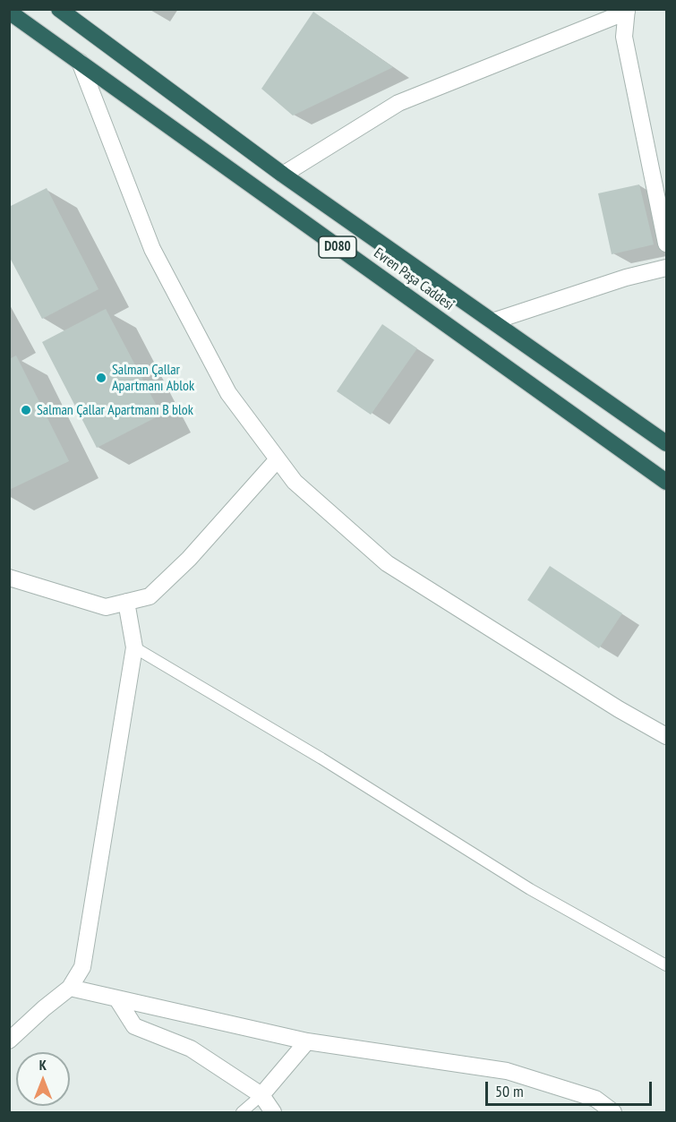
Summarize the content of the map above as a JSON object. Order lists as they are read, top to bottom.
{
  "streets": {
    "highway": ["D080", "Evren Paşa Caddesi"]
  },
  "places": ["Salman Çallar Apartmanı Ablok", "Salman Çallar Apartmanı B blok"],
  "scale_bar": "50 m",
  "north": "top"
}
